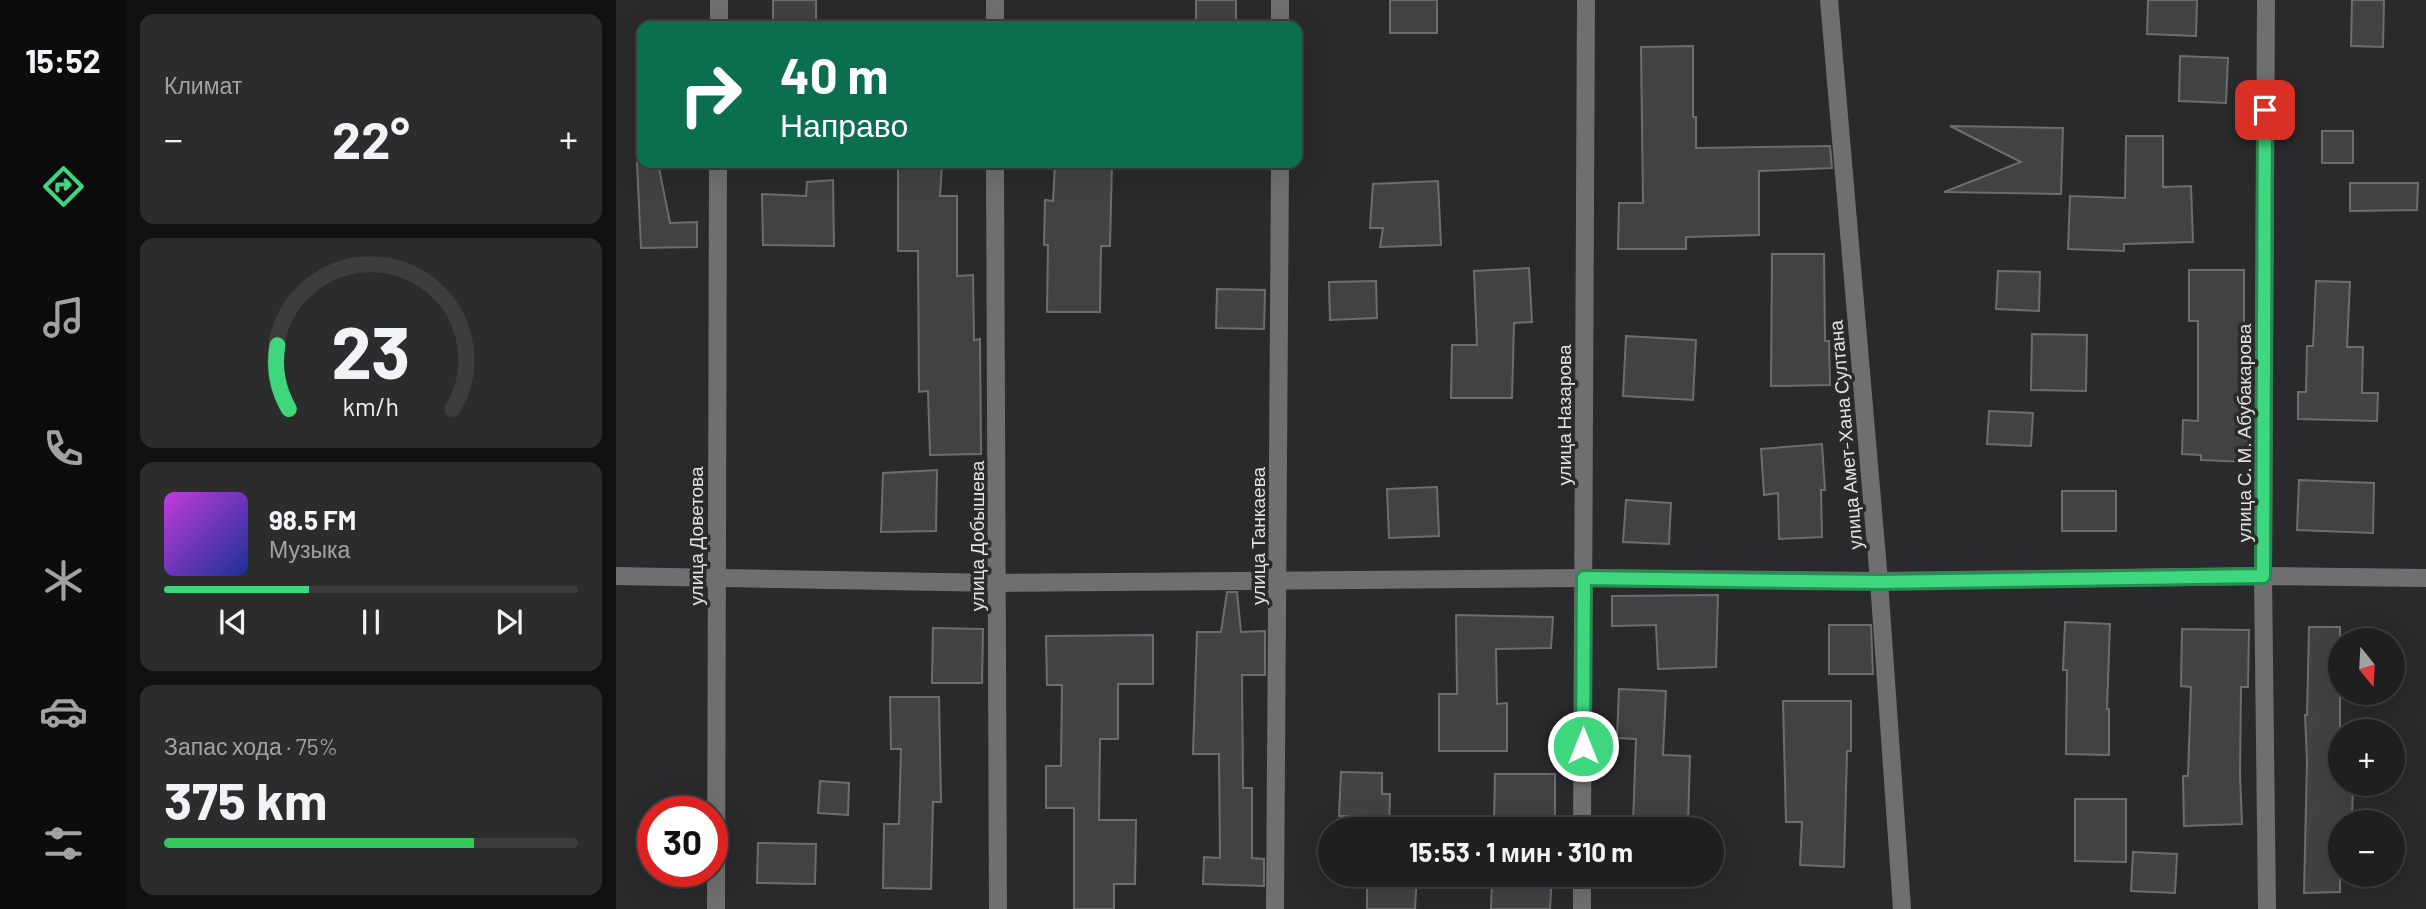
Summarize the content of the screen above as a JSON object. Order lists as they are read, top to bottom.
{
  "streets": {
    "street": [
      "улица Назарова",
      "улица С. М. Абубакарова",
      "улица Амет-Хана Султана",
      "улица Доветова",
      "улица Добышева",
      "улица Танкаева"
    ]
  },
  "north": "bottom",
  "page": {
    "tabs": "15:52",
    "tile": [
      "Климат",
      ["Запас хода · 75%", "375 km"]
    ],
    "turn": ["40 m", "Направо"],
    "heat": ["−", "22°", "+"],
    "song": ["98.5 FM", "Музыка"],
    "map_buttons": ["+", "−"],
    "limit": "30",
    "trip": "15:53 · 1 мин · 310 m",
    "gauge": ["23", "km/h"]
  }
}
